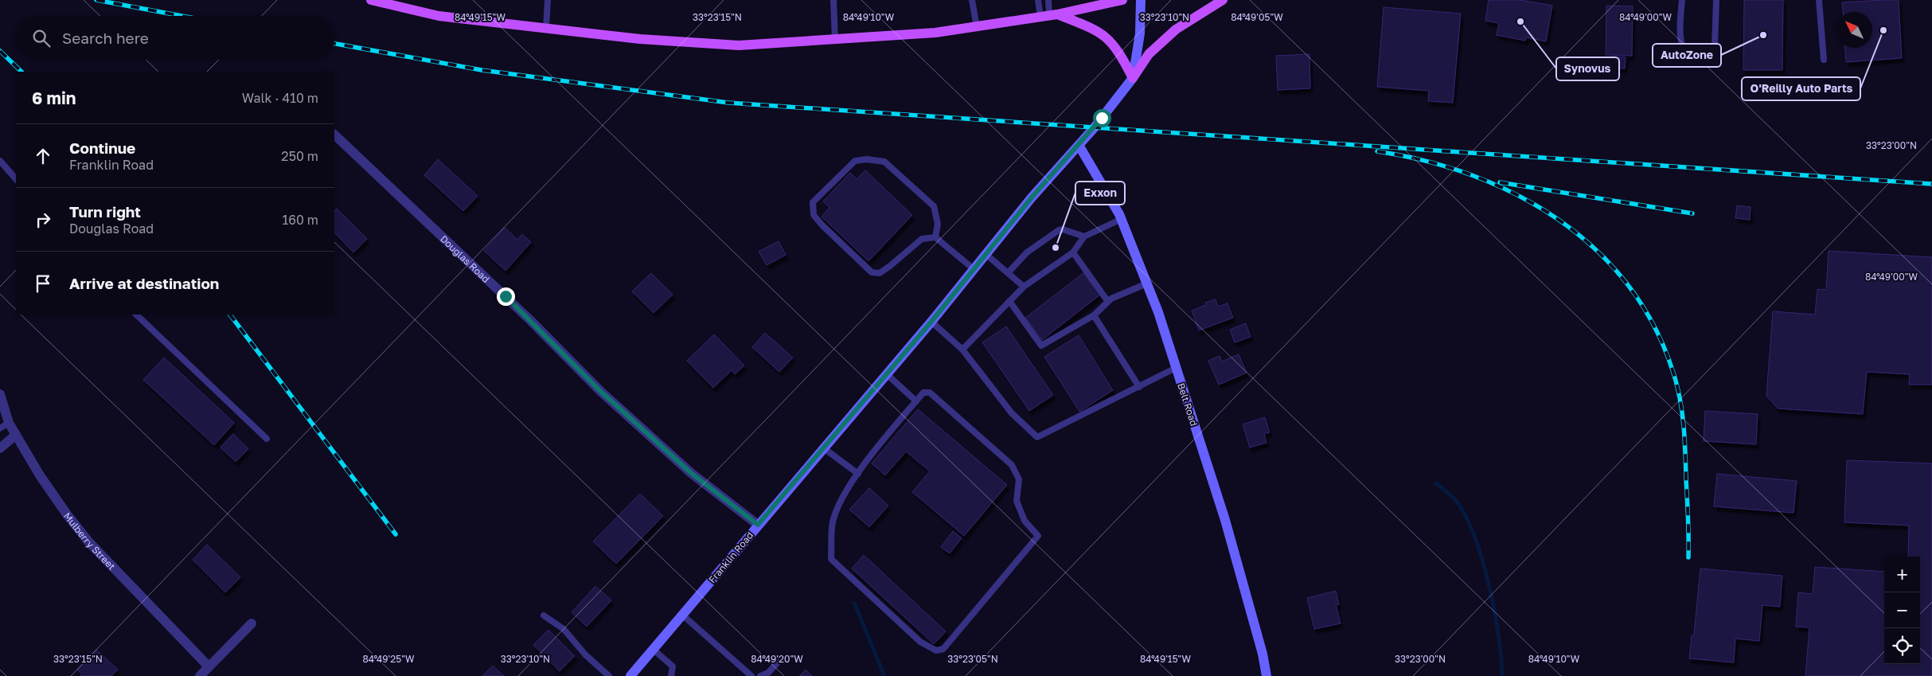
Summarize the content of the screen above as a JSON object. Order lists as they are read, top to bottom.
{
  "streets": {
    "main road": ["Belt Road", "Franklin Road"],
    "street": ["Douglas Road", "Mulberry Street"]
  },
  "crossings": [
    ["Douglas Road", "Franklin Road"],
    ["Belt Road", "Franklin Road"]
  ],
  "places": [
    "Synovus",
    "O'Reilly Auto Parts",
    "AutoZone",
    "Exxon"
  ],
  "north": "top left",
  "page": {
    "search": "Search here",
    "heading": ["6 min", "Walk · 410 m"],
    "list": [
      ["Continue", "Franklin Road", "250 m"],
      ["Turn right", "Douglas Road", "160 m"],
      "Arrive at destination"
    ],
    "map_buttons": ["+", "−"]
  },
  "coordinates": [
    "84°49'15\"W",
    "84°49'10\"W",
    "84°49'05\"W",
    "84°49'00\"W",
    "33°23'15\"N",
    "33°23'10\"N",
    "33°23'00\"N",
    "33°23'05\"N",
    "84°49'25\"W",
    "84°49'20\"W"
  ]
}
